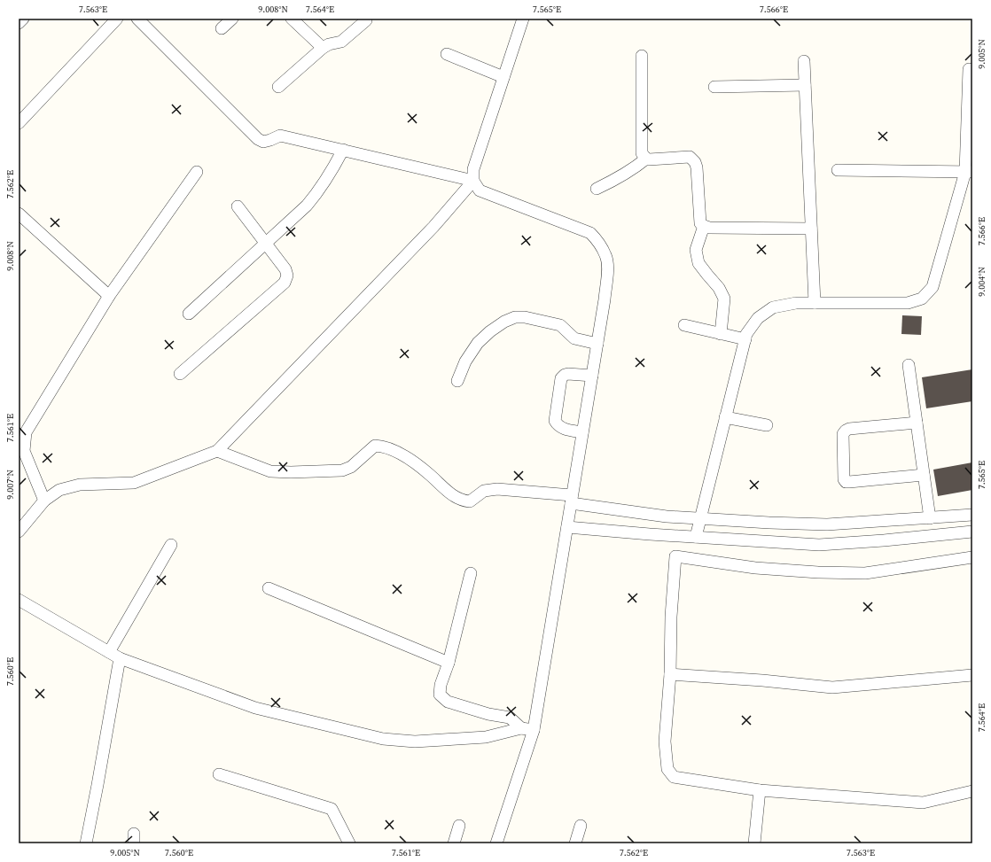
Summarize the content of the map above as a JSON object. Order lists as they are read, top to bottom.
{
  "coordinates": [
    "7.563°E",
    "9.008°N",
    "7.564°E",
    "7.565°E",
    "7.566°E",
    "9.005°N",
    "7.562°E",
    "9.004°N",
    "7.561°E",
    "9.007°N",
    "7.560°E"
  ]
}
